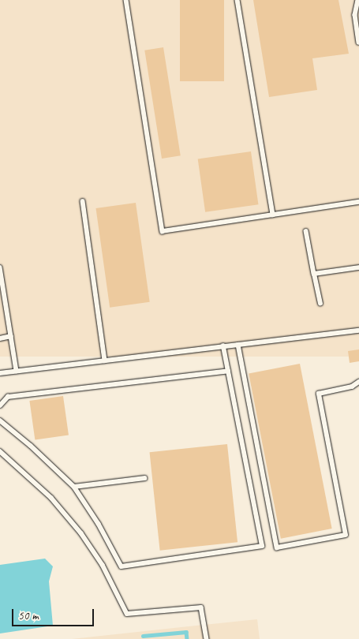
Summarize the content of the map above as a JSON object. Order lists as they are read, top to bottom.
{
  "scale_bar": "50 m"
}
